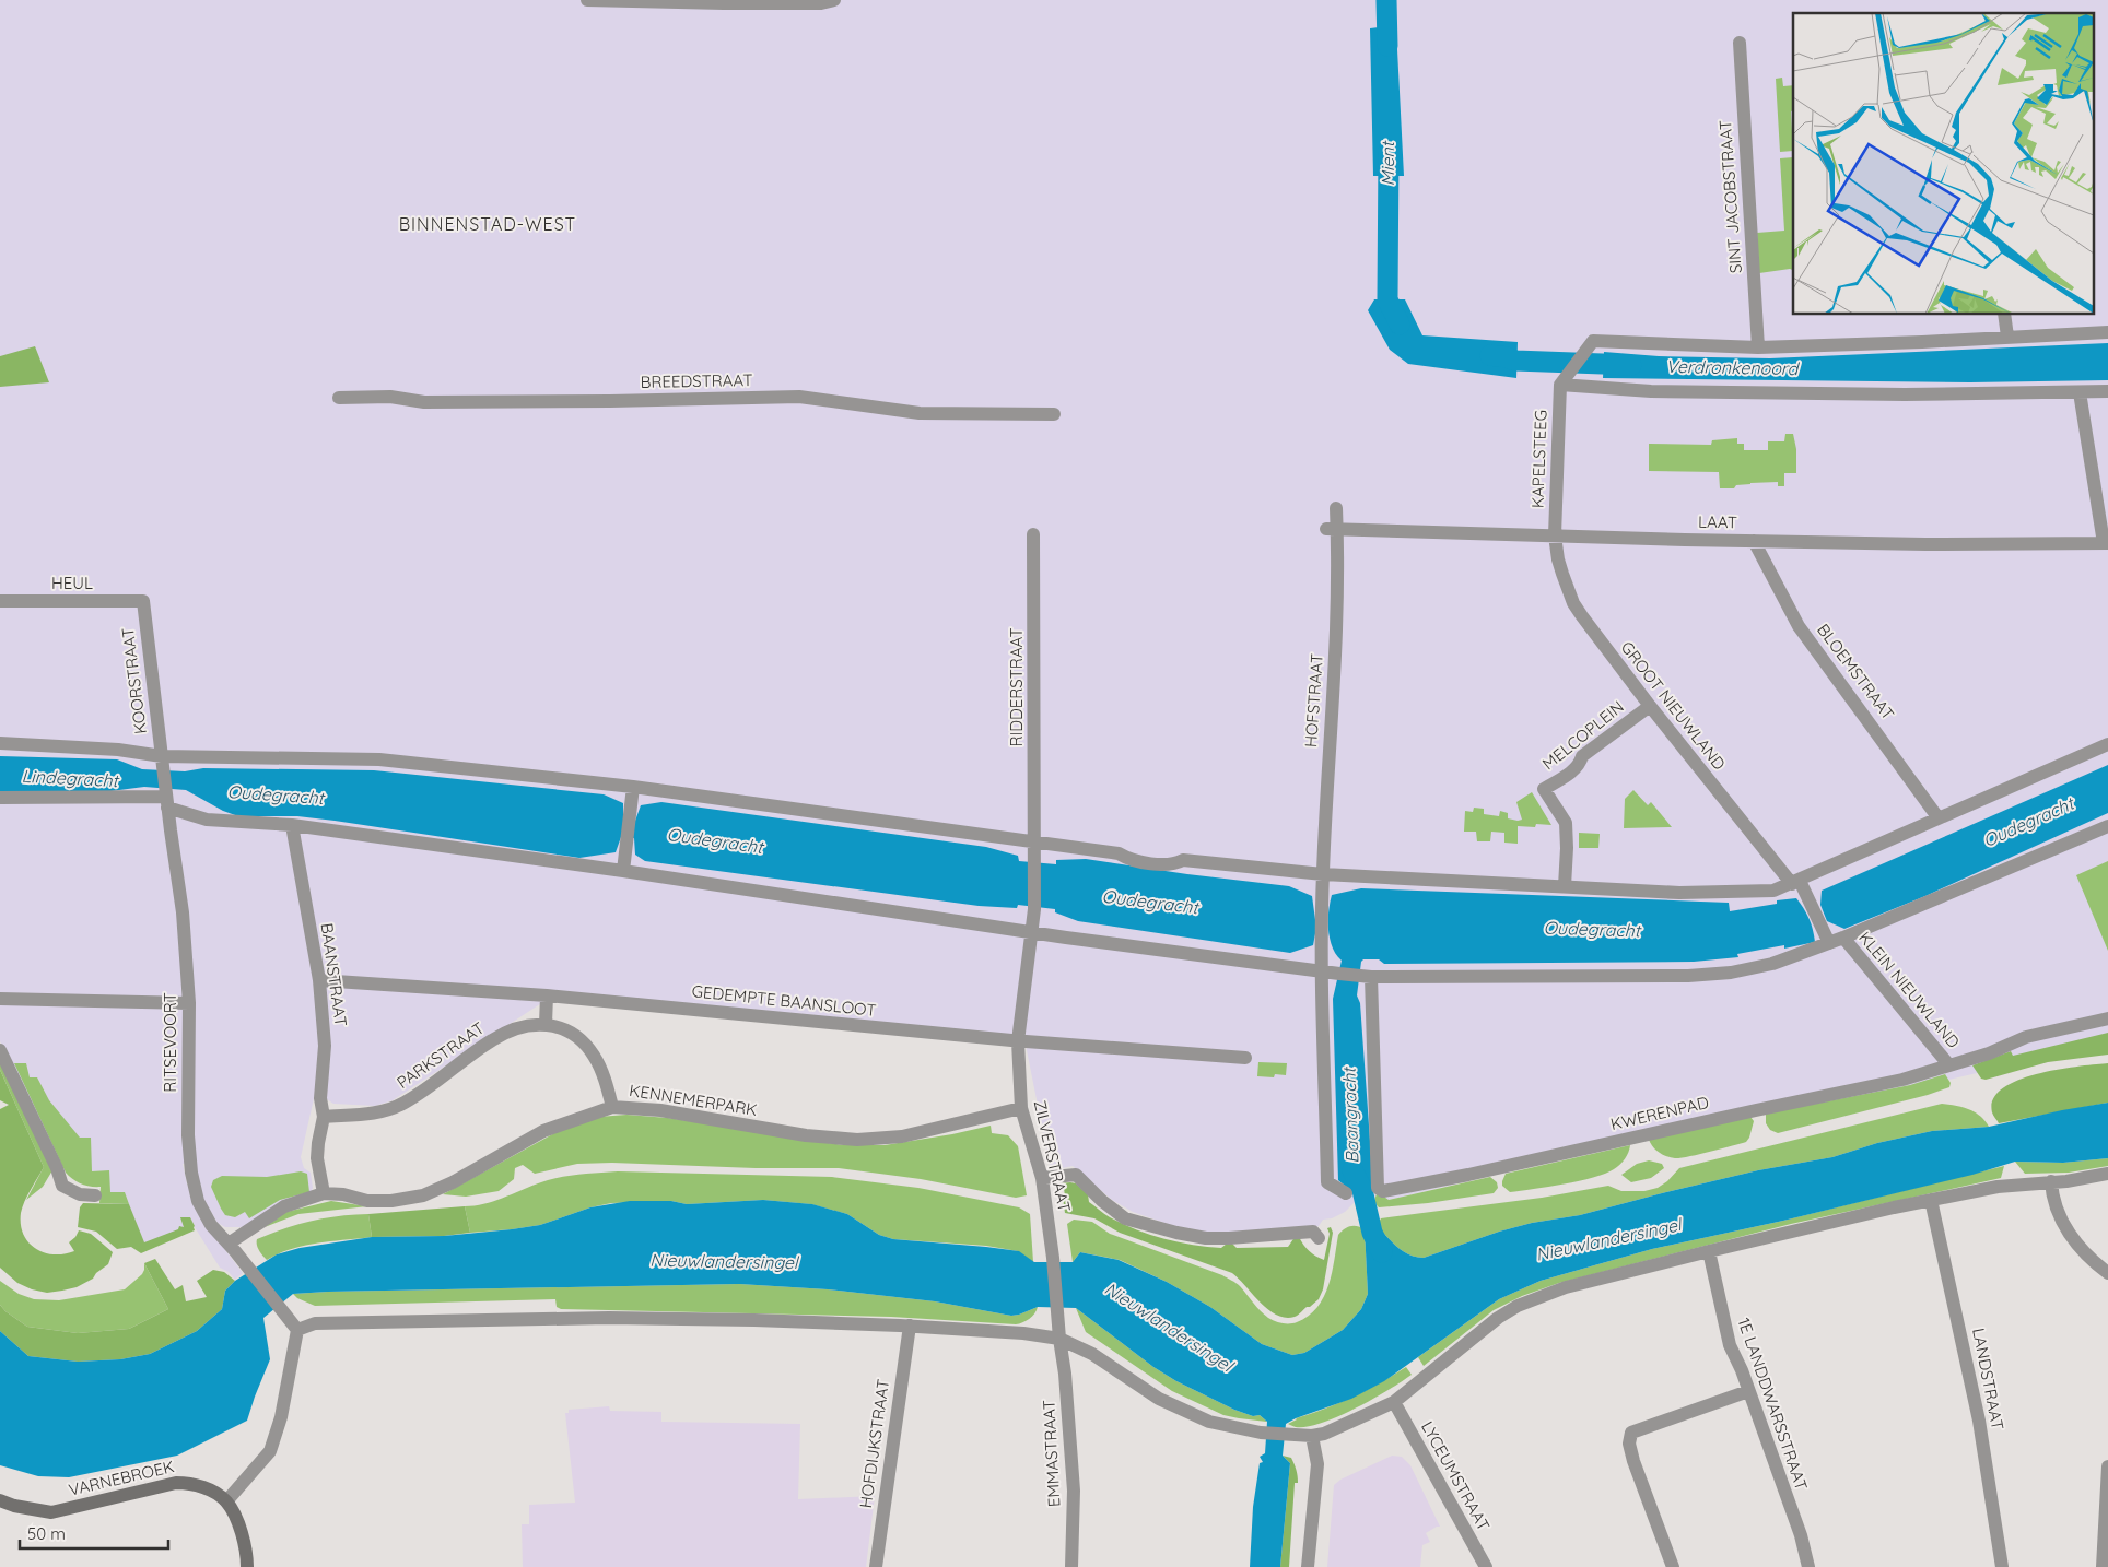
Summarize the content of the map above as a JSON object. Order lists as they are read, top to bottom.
{
  "streets": {
    "main road": ["VARNEBROEK"],
    "street": [
      "SINT JACOBSTRAAT",
      "BREEDSTRAAT",
      "KAPELSTEEG",
      "LAAT",
      "HEUL",
      "BLOEMSTRAAT",
      "KOORSTRAAT",
      "RIDDERSTRAAT",
      "HOFSTRAAT",
      "GROOT NIEUWLAND",
      "MELCOPLEIN",
      "BAANSTRAAT",
      "KLEIN NIEUWLAND",
      "GEDEMPTE BAANSLOOT",
      "RITSEVOORT",
      "PARKSTRAAT",
      "KENNEMERPARK",
      "KWERENPAD",
      "ZILVERSTRAAT",
      "LANDSTRAAT",
      "1E LANDDWARSSTRAAT",
      "HOFDIJKSTRAAT",
      "EMMASTRAAT",
      "LYCEUMSTRAAT"
    ]
  },
  "crossings": [
    ["KAPELSTEEG", "LAAT"],
    ["KAPELSTEEG", "GROOT NIEUWLAND"],
    ["LAAT", "BLOEMSTRAAT"],
    ["LAAT", "HOFSTRAAT"],
    ["LAAT", "GROOT NIEUWLAND"],
    ["HEUL", "KOORSTRAAT"],
    ["KOORSTRAAT", "RITSEVOORT"],
    ["RIDDERSTRAAT", "ZILVERSTRAAT"],
    ["GROOT NIEUWLAND", "MELCOPLEIN"],
    ["GROOT NIEUWLAND", "KLEIN NIEUWLAND"],
    ["BAANSTRAAT", "GEDEMPTE BAANSLOOT"],
    ["BAANSTRAAT", "PARKSTRAAT"],
    ["BAANSTRAAT", "KENNEMERPARK"],
    ["KLEIN NIEUWLAND", "KWERENPAD"],
    ["GEDEMPTE BAANSLOOT", "ZILVERSTRAAT"],
    ["RITSEVOORT", "KENNEMERPARK"],
    ["PARKSTRAAT", "KENNEMERPARK"],
    ["KENNEMERPARK", "ZILVERSTRAAT"],
    ["ZILVERSTRAAT", "EMMASTRAAT"]
  ],
  "districts": ["BINNENSTAD-WEST"],
  "water": [
    "Mient",
    "Verdronkenoord",
    "Lindegracht",
    "Oudegracht",
    "Baangracht",
    "Nieuwlandersingel"
  ],
  "scale_bar": "50 m"
}
